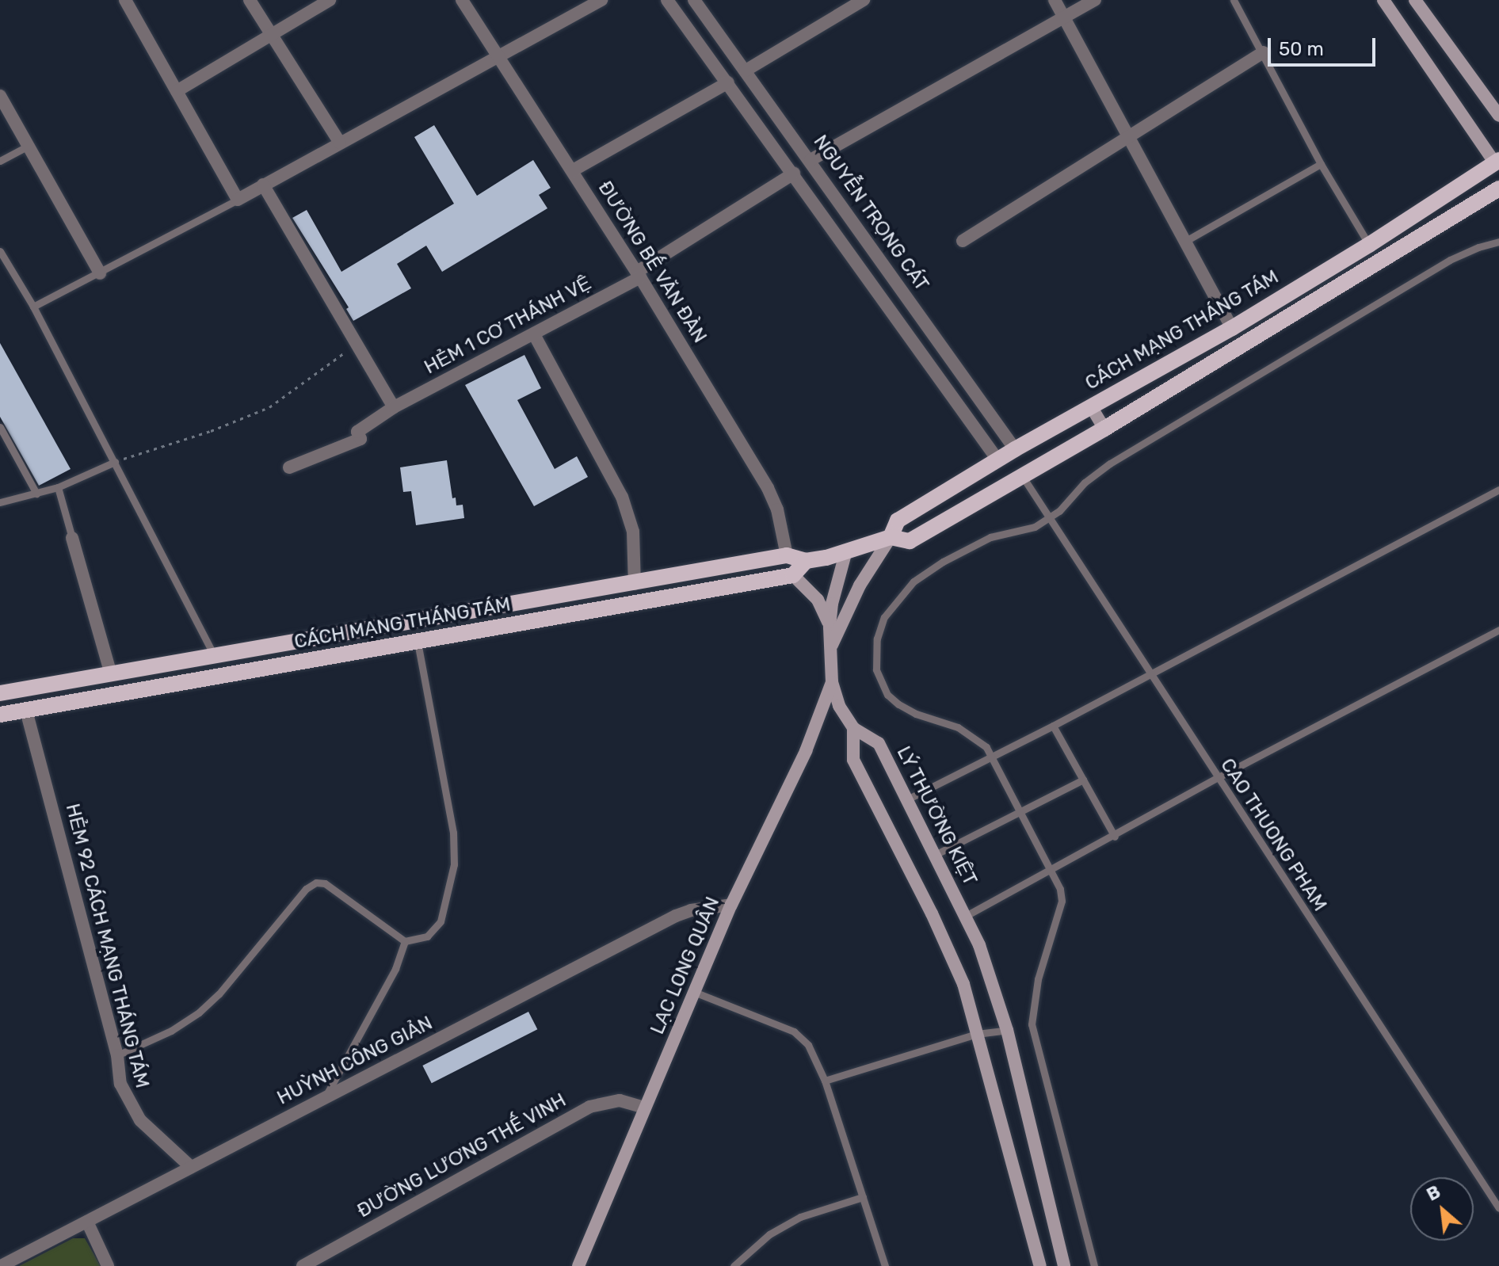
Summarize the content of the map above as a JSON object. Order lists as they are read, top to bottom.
{
  "streets": {
    "main road": ["CÁCH MẠNG THÁNG TÁM", "LÝ THƯỜNG KIỆT", "LẠC LONG QUÂN"],
    "street": [
      "NGUYỄN TRỌNG CÁT",
      "ĐƯỜNG BẾ VĂN ĐÀN",
      "HẺM 1 CƠ THÁNH VỆ",
      "HẺM 92 CÁCH MẠNG THÁNG TÁM",
      "HUỲNH CÔNG GIẢN",
      "ĐƯỜNG LƯƠNG THẾ VINH"
    ],
    "lane": ["CAO THUONG PHAM"]
  },
  "crossings": [
    ["NGUYỄN TRỌNG CÁT", "CÁCH MẠNG THÁNG TÁM"],
    ["ĐƯỜNG BẾ VĂN ĐÀN", "HẺM 1 CƠ THÁNH VỆ"],
    ["ĐƯỜNG BẾ VĂN ĐÀN", "CÁCH MẠNG THÁNG TÁM"],
    ["CÁCH MẠNG THÁNG TÁM", "CAO THUONG PHAM"],
    ["CÁCH MẠNG THÁNG TÁM", "HẺM 92 CÁCH MẠNG THÁNG TÁM"],
    ["CÁCH MẠNG THÁNG TÁM", "LẠC LONG QUÂN"],
    ["LÝ THƯỜNG KIỆT", "LẠC LONG QUÂN"],
    ["HẺM 92 CÁCH MẠNG THÁNG TÁM", "HUỲNH CÔNG GIẢN"],
    ["LẠC LONG QUÂN", "HUỲNH CÔNG GIẢN"],
    ["LẠC LONG QUÂN", "ĐƯỜNG LƯƠNG THẾ VINH"]
  ],
  "scale_bar": "50 m",
  "north": "top left"
}
